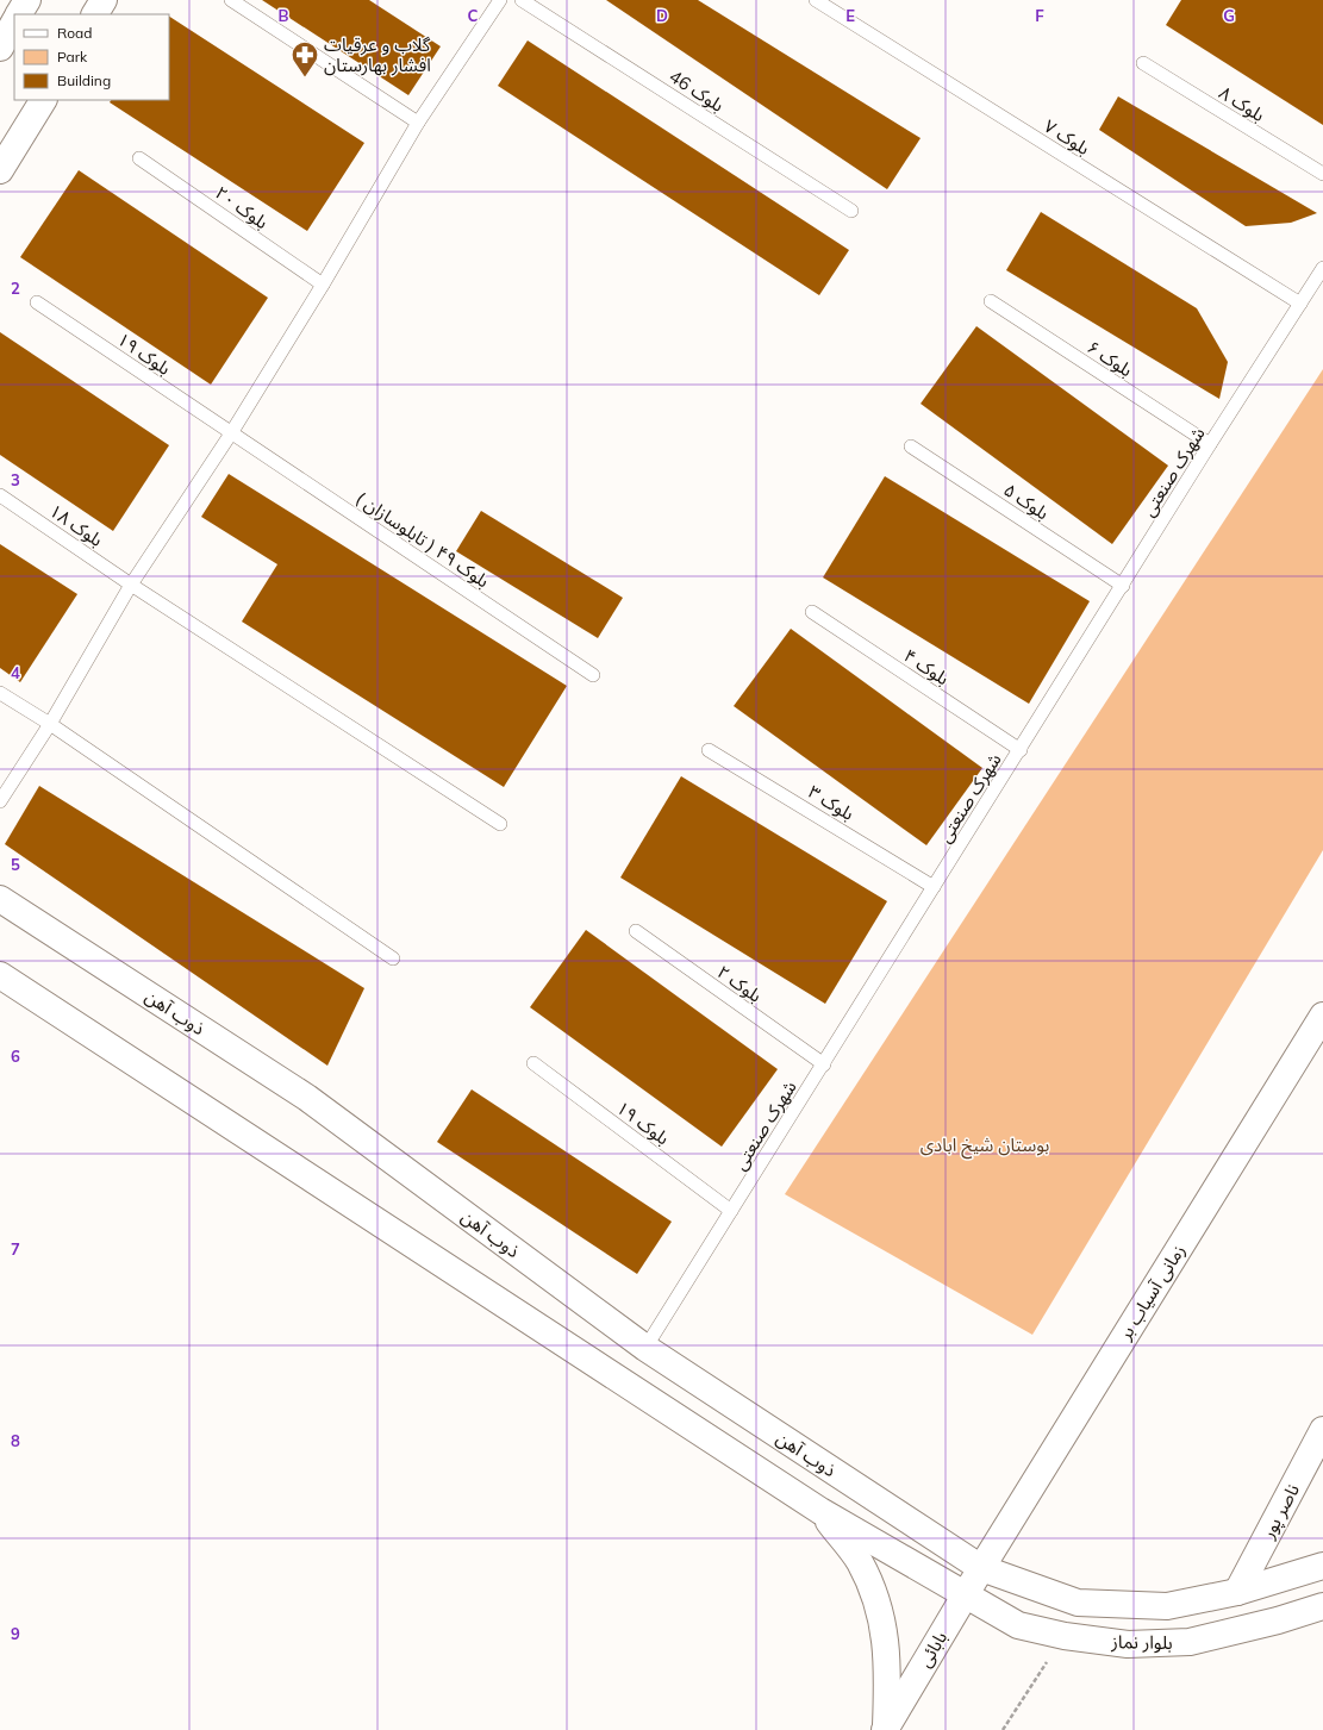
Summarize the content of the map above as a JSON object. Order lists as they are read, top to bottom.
{
  "streets": {
    "main road": [
      "ذوب آهن",
      "زمانی آسیاب بر",
      "ناصر پور",
      "بلوار نماز",
      "بابائی"
    ],
    "lane": [
      "بلوک 46",
      "بلوک ۸",
      "بلوک ۷",
      "بلوک ۲۰",
      "بلوک ۱۹",
      "بلوک ۶",
      "شهرک صنعتی",
      "بلوک ۵",
      "بلوک ۱۸",
      "بلوک ۴۹ ( تابلوسازان )",
      "بلوک ۴",
      "بلوک ۳",
      "بلوک ۲"
    ]
  },
  "crossings": [
    ["بلوک ۷", "شهرک صنعتی"],
    ["بلوک ۱۹", "شهرک صنعتی"],
    ["بلوک ۱۹", "بلوک ۴۹ ( تابلوسازان )"],
    ["بلوک ۶", "شهرک صنعتی"],
    ["شهرک صنعتی", "بلوک ۵"],
    ["شهرک صنعتی", "بلوک ۴"],
    ["شهرک صنعتی", "بلوک ۳"],
    ["شهرک صنعتی", "بلوک ۲"],
    ["شهرک صنعتی", "ذوب آهن"],
    ["ذوب آهن", "زمانی آسیاب بر"],
    ["ذوب آهن", "بلوار نماز"],
    ["ذوب آهن", "بابائی"],
    ["زمانی آسیاب بر", "بلوار نماز"],
    ["زمانی آسیاب بر", "بابائی"],
    ["ناصر پور", "بلوار نماز"],
    ["بلوار نماز", "بابائی"]
  ],
  "parks": ["بوستان شیخ ابادی"],
  "places": {
    "pharmacy": ["گلاب و عرقیات افشار بهارستان"]
  },
  "legend": ["Road", "Park", "Building"],
  "grid": {
    "columns": [
      "B",
      "C",
      "D",
      "E",
      "F",
      "G"
    ],
    "rows": [
      "2",
      "3",
      "4",
      "5",
      "6",
      "7",
      "8",
      "9"
    ]
  }
}
